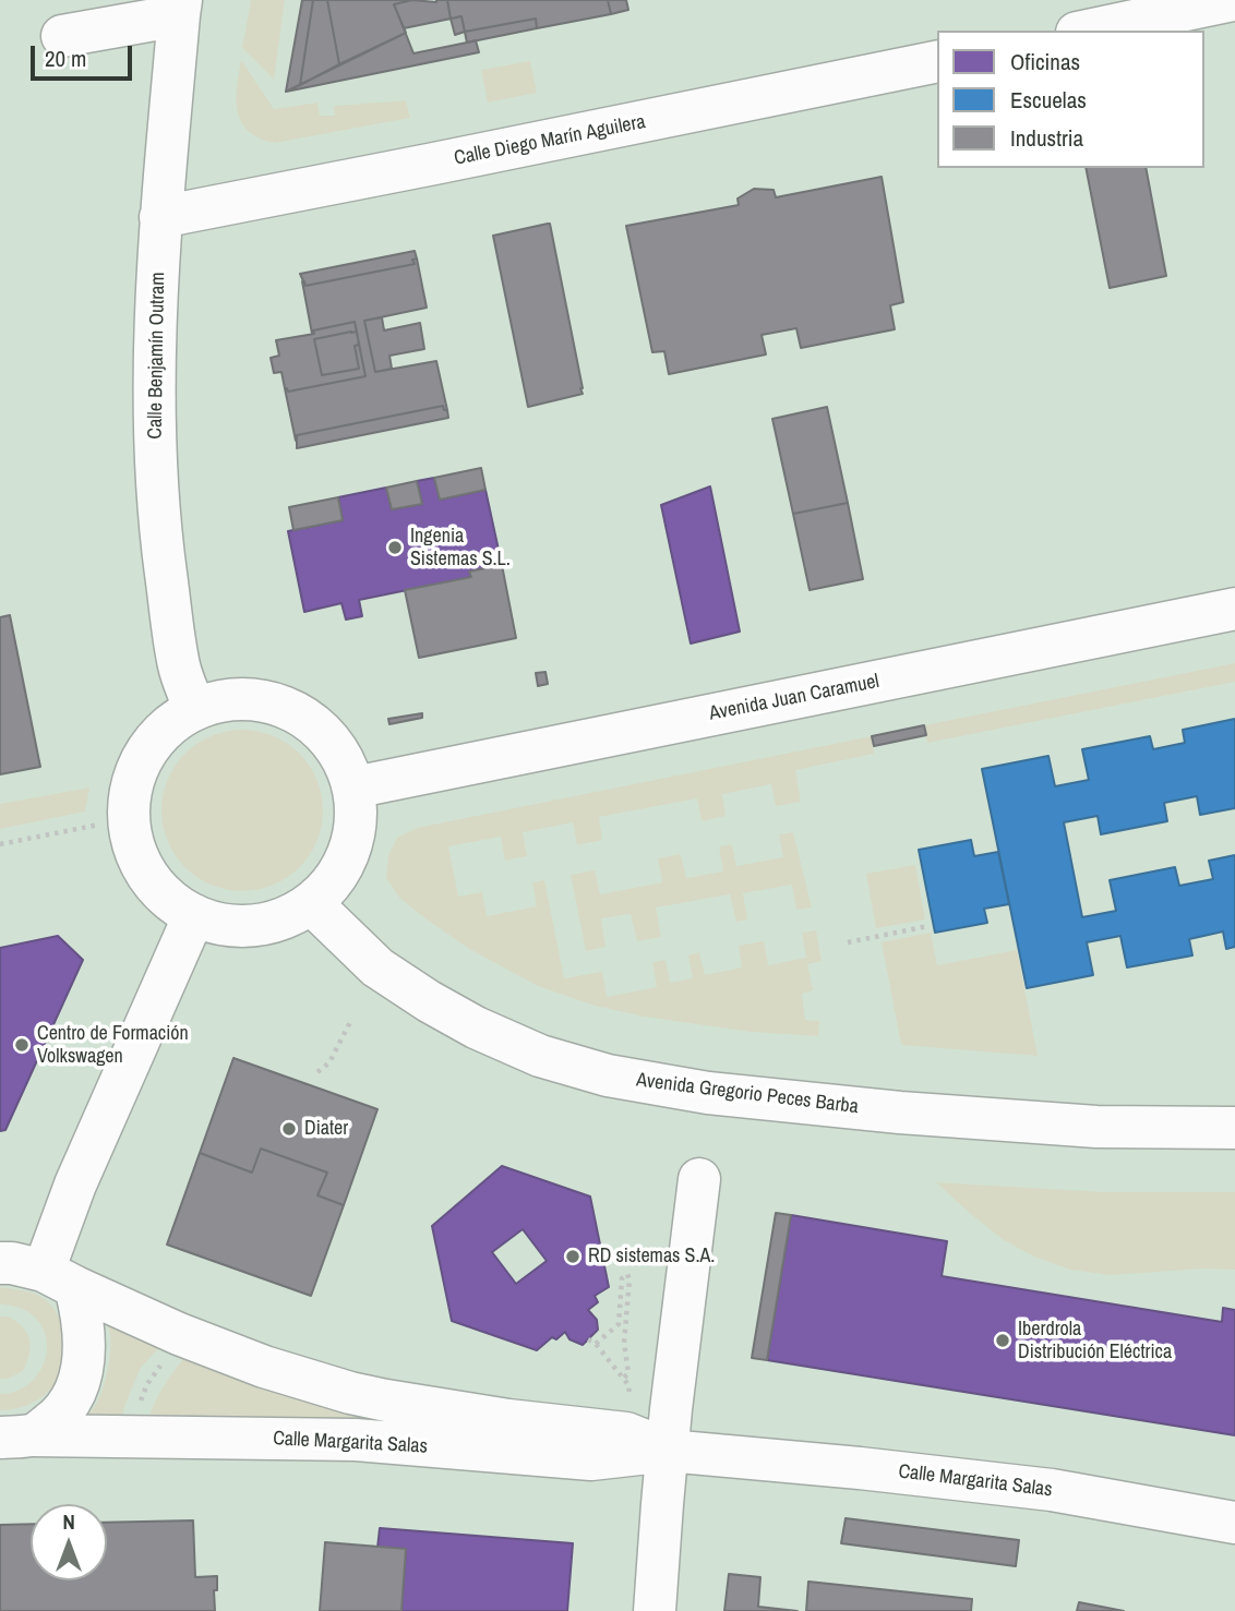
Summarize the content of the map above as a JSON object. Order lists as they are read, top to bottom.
{
  "streets": {
    "street": [
      "Calle Diego Marín Aguilera",
      "Calle Benjamín Outram",
      "Avenida Juan Caramuel",
      "Avenida Gregorio Peces Barba",
      "Calle Margarita Salas"
    ]
  },
  "crossings": [
    ["Calle Diego Marín Aguilera", "Calle Benjamín Outram"],
    ["Calle Benjamín Outram", "Avenida Juan Caramuel"],
    ["Calle Benjamín Outram", "Avenida Gregorio Peces Barba"],
    ["Avenida Juan Caramuel", "Avenida Gregorio Peces Barba"]
  ],
  "places": [
    "Ingenia Sistemas S.L.",
    "Centro de Formación Volkswagen",
    "Diater",
    "RD sistemas S.A.",
    "Iberdrola Distribución Eléctrica"
  ],
  "legend": ["Oficinas", "Escuelas", "Industria"],
  "scale_bar": "20 m",
  "north": "top"
}
